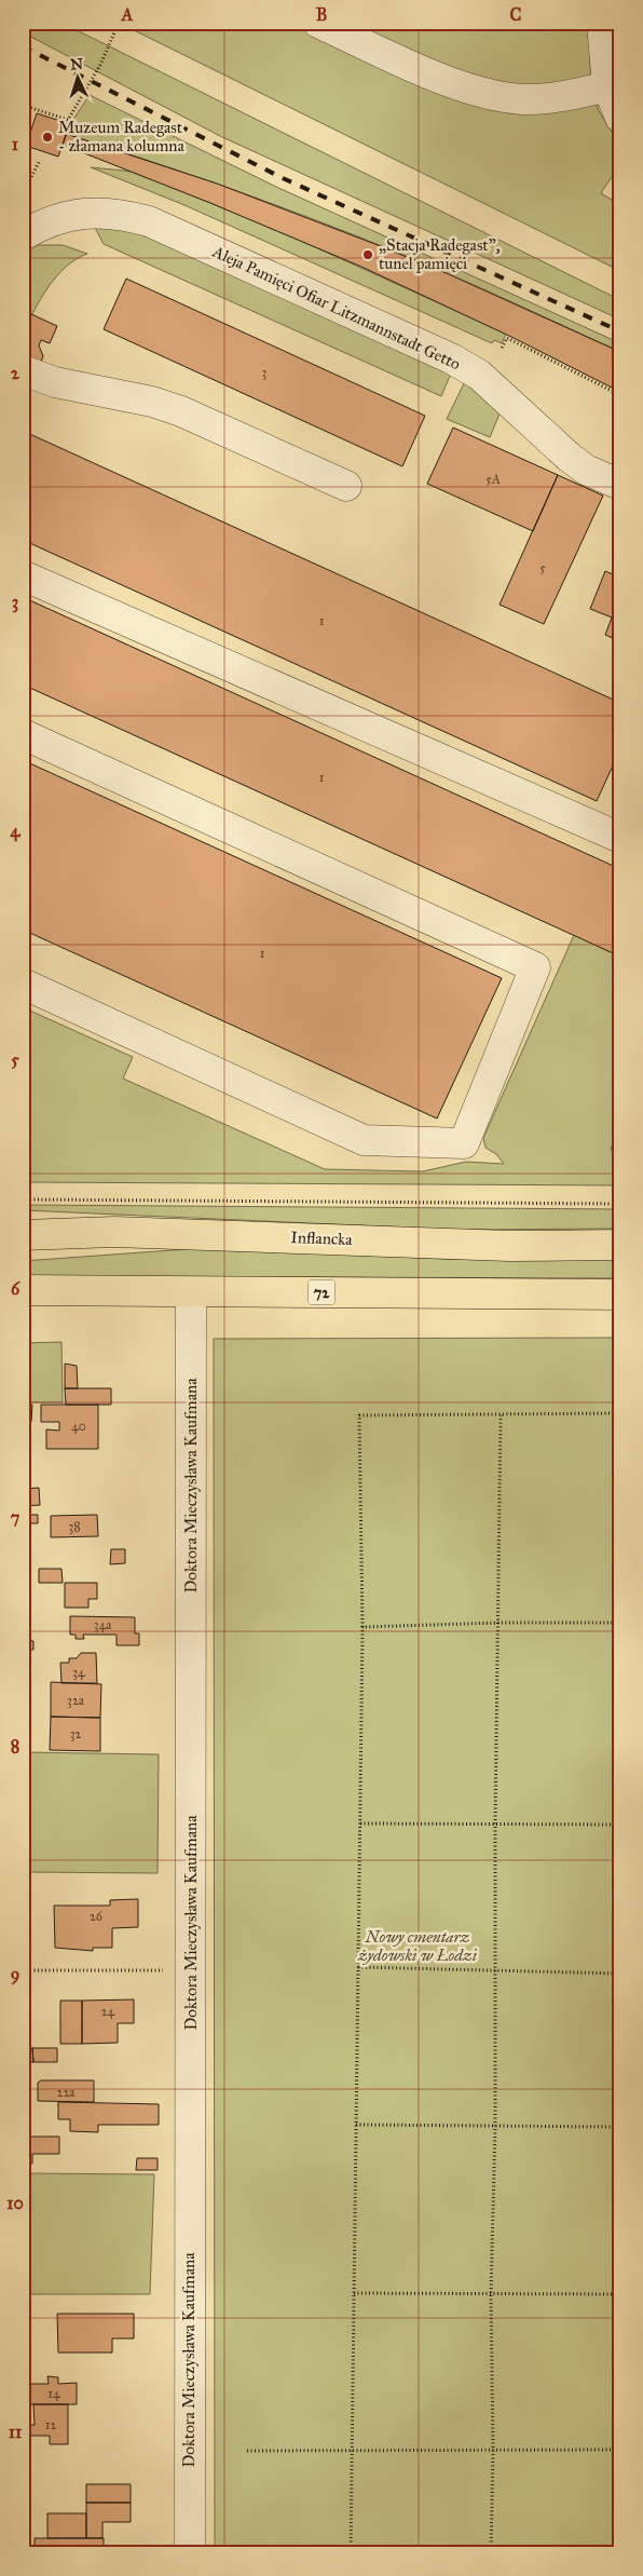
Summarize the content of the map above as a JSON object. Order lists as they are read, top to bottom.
{
  "streets": {
    "main road": ["Inflancka", "72"],
    "street": ["Aleja Pamięci Ofiar Litzmannstadt Getto", "Doktora Mieczysława Kaufmana"]
  },
  "crossings": [
    ["72", "Doktora Mieczysława Kaufmana"]
  ],
  "parks": ["Nowy cmentarz żydowski w Łodzi"],
  "places": ["Muzeum Radegast - złamana kolumna", "„Stacja Radegast\", tunel pamięci"],
  "house_numbers": [
    "3",
    "5A",
    "5",
    "1",
    "1",
    "1",
    "40",
    "38",
    "34a",
    "34",
    "32a",
    "32",
    "26",
    "24",
    "22a",
    "14",
    "12"
  ],
  "north": "top",
  "grid": {
    "columns": ["A", "B", "C"],
    "rows": [
      "1",
      "2",
      "3",
      "4",
      "5",
      "6",
      "7",
      "8",
      "9",
      "10",
      "11"
    ]
  }
}
